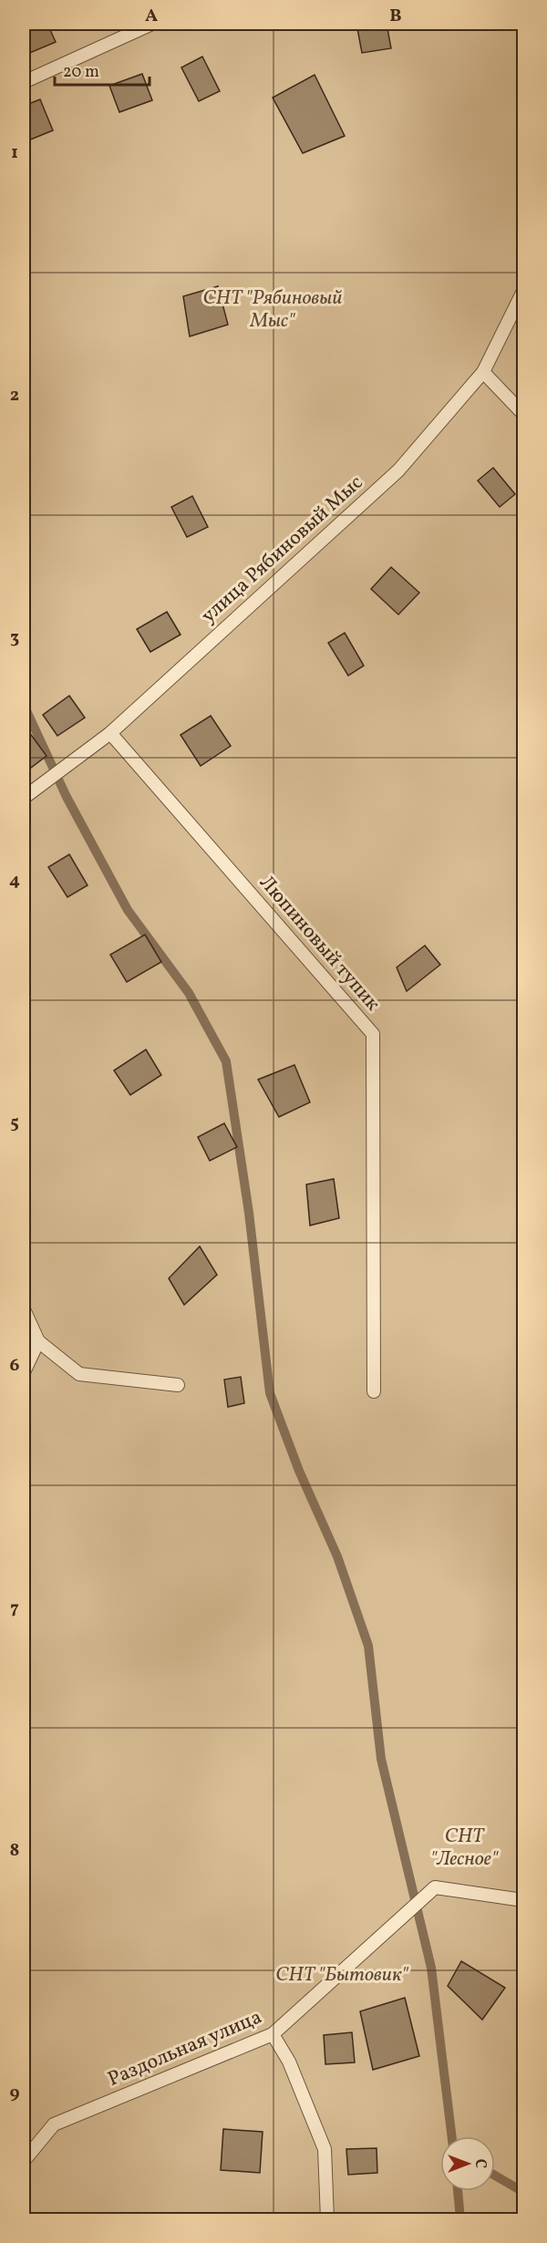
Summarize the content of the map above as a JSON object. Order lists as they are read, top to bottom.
{
  "streets": {
    "lane": ["улица Рябиновый Мыс", "Люпиновый тупик", "Раздольная улица"]
  },
  "crossings": [
    ["улица Рябиновый Мыс", "Люпиновый тупик"]
  ],
  "parks": ["СНТ \"Рябиновый Мыс\"", "СНТ \"Лесное\"", "СНТ \"Бытовик\""],
  "scale_bar": "20 m",
  "north": "right",
  "grid": {
    "columns": ["A", "B"],
    "rows": [
      "1",
      "2",
      "3",
      "4",
      "5",
      "6",
      "7",
      "8",
      "9"
    ]
  }
}
